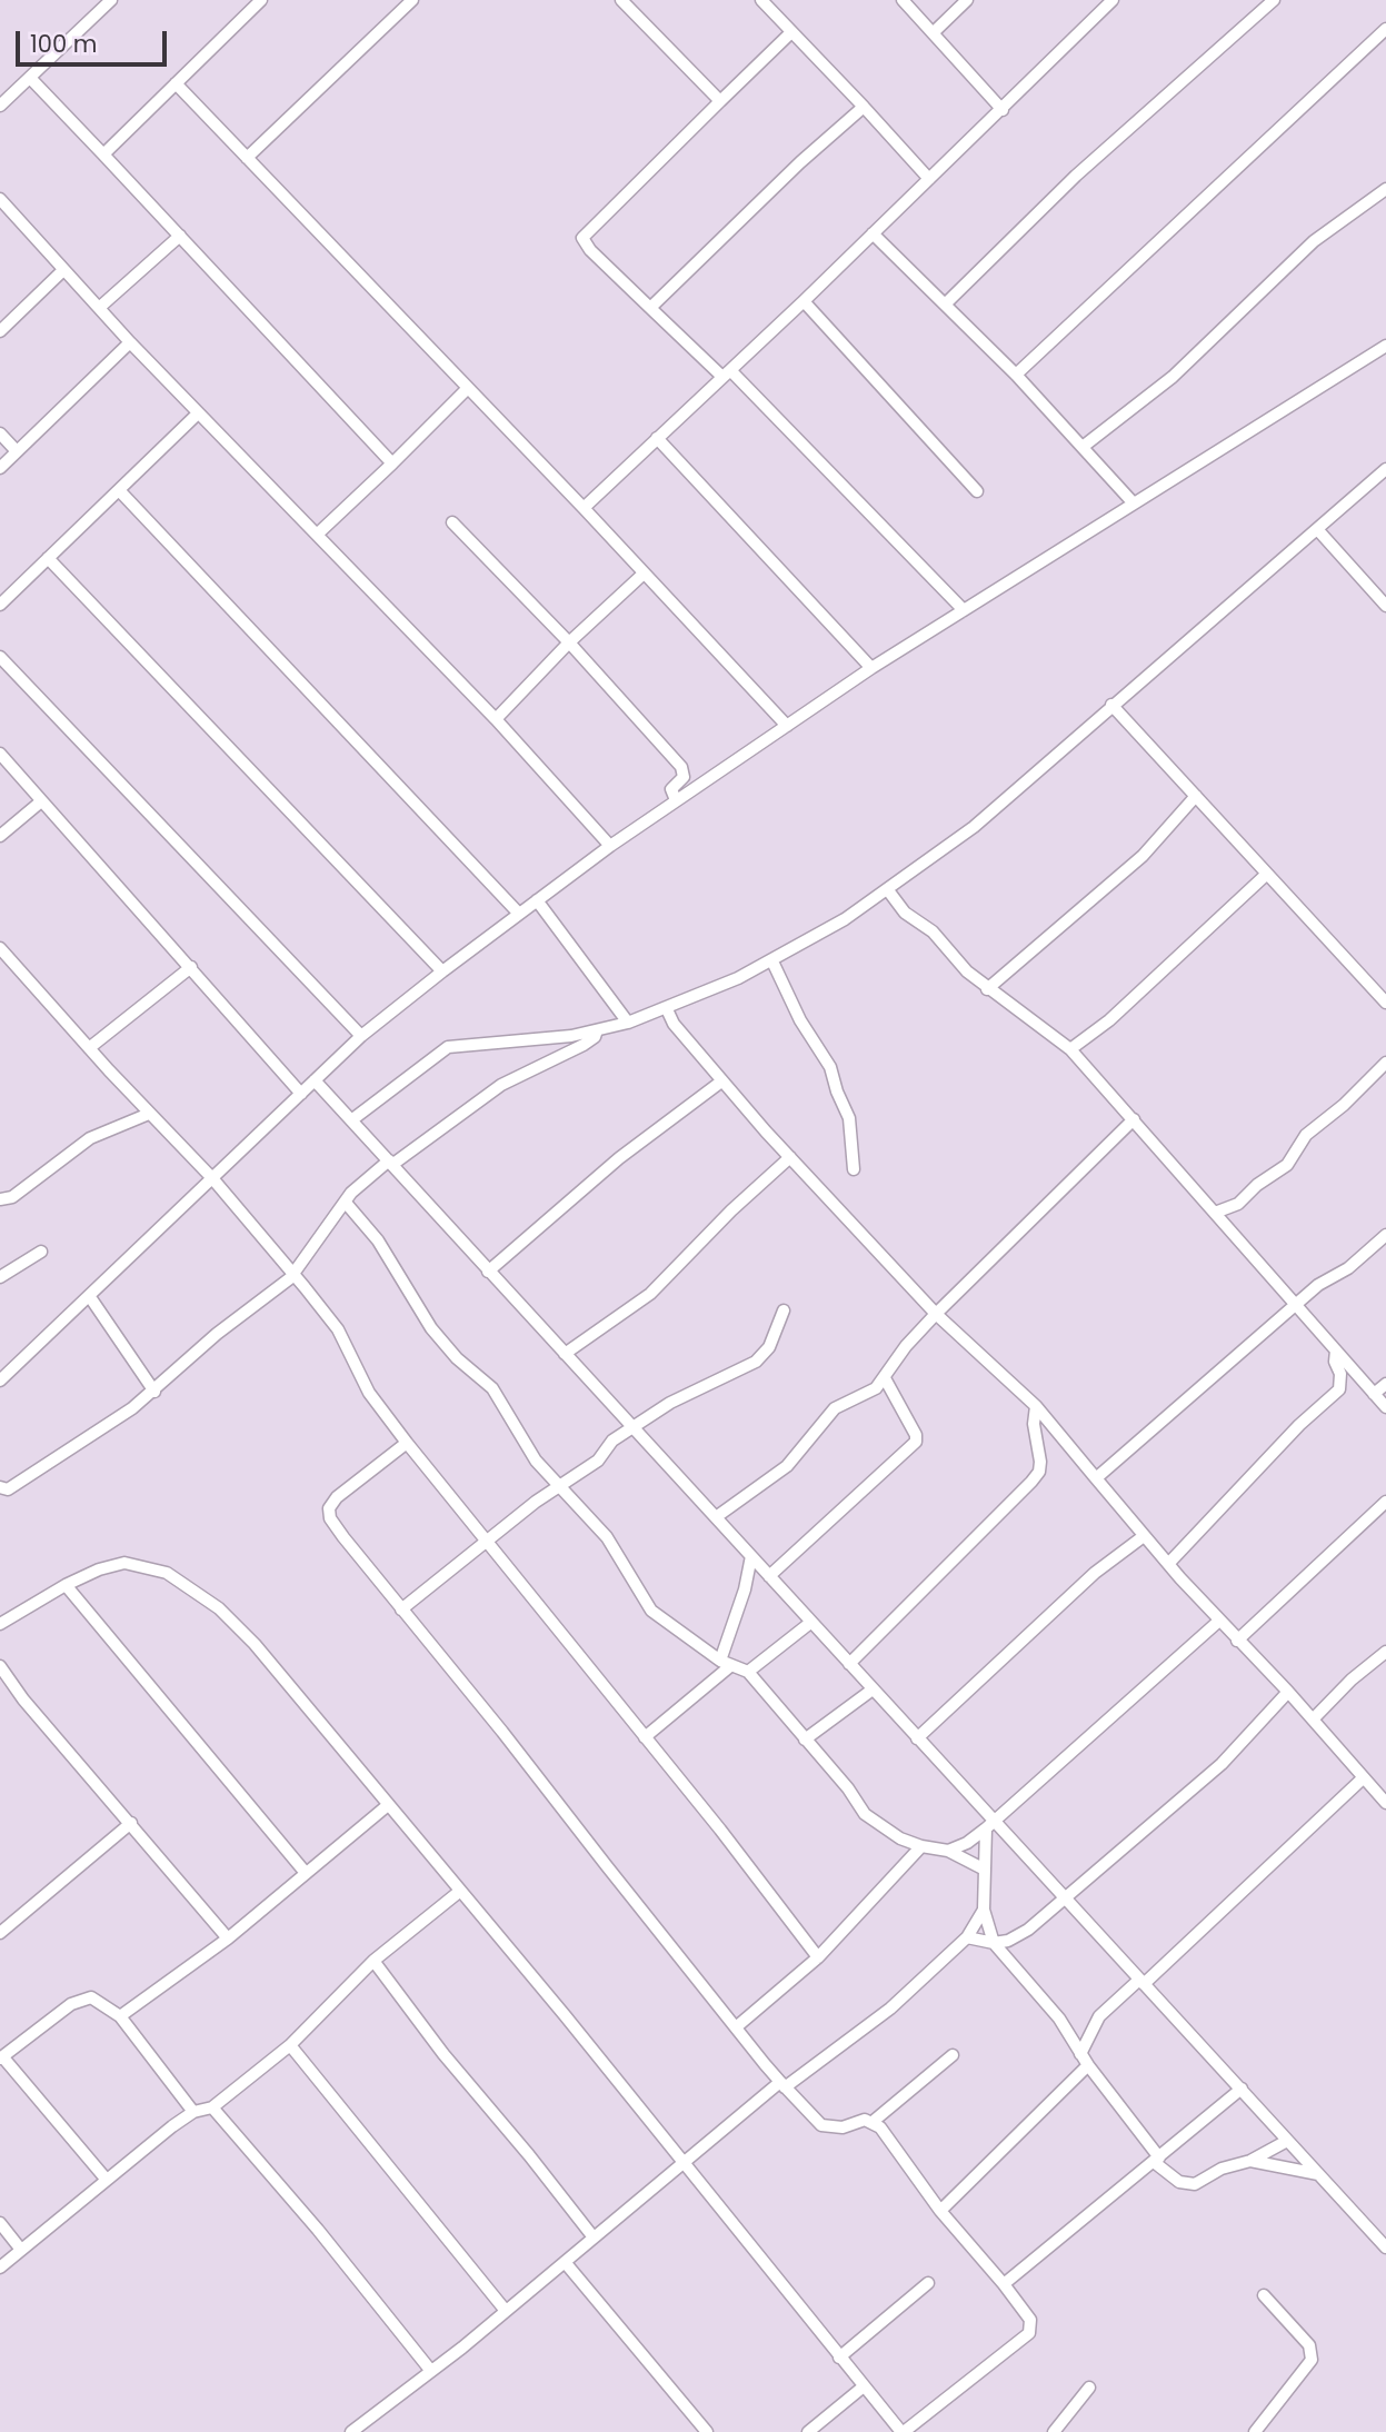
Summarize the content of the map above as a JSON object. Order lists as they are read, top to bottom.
{
  "scale_bar": "100 m"
}
